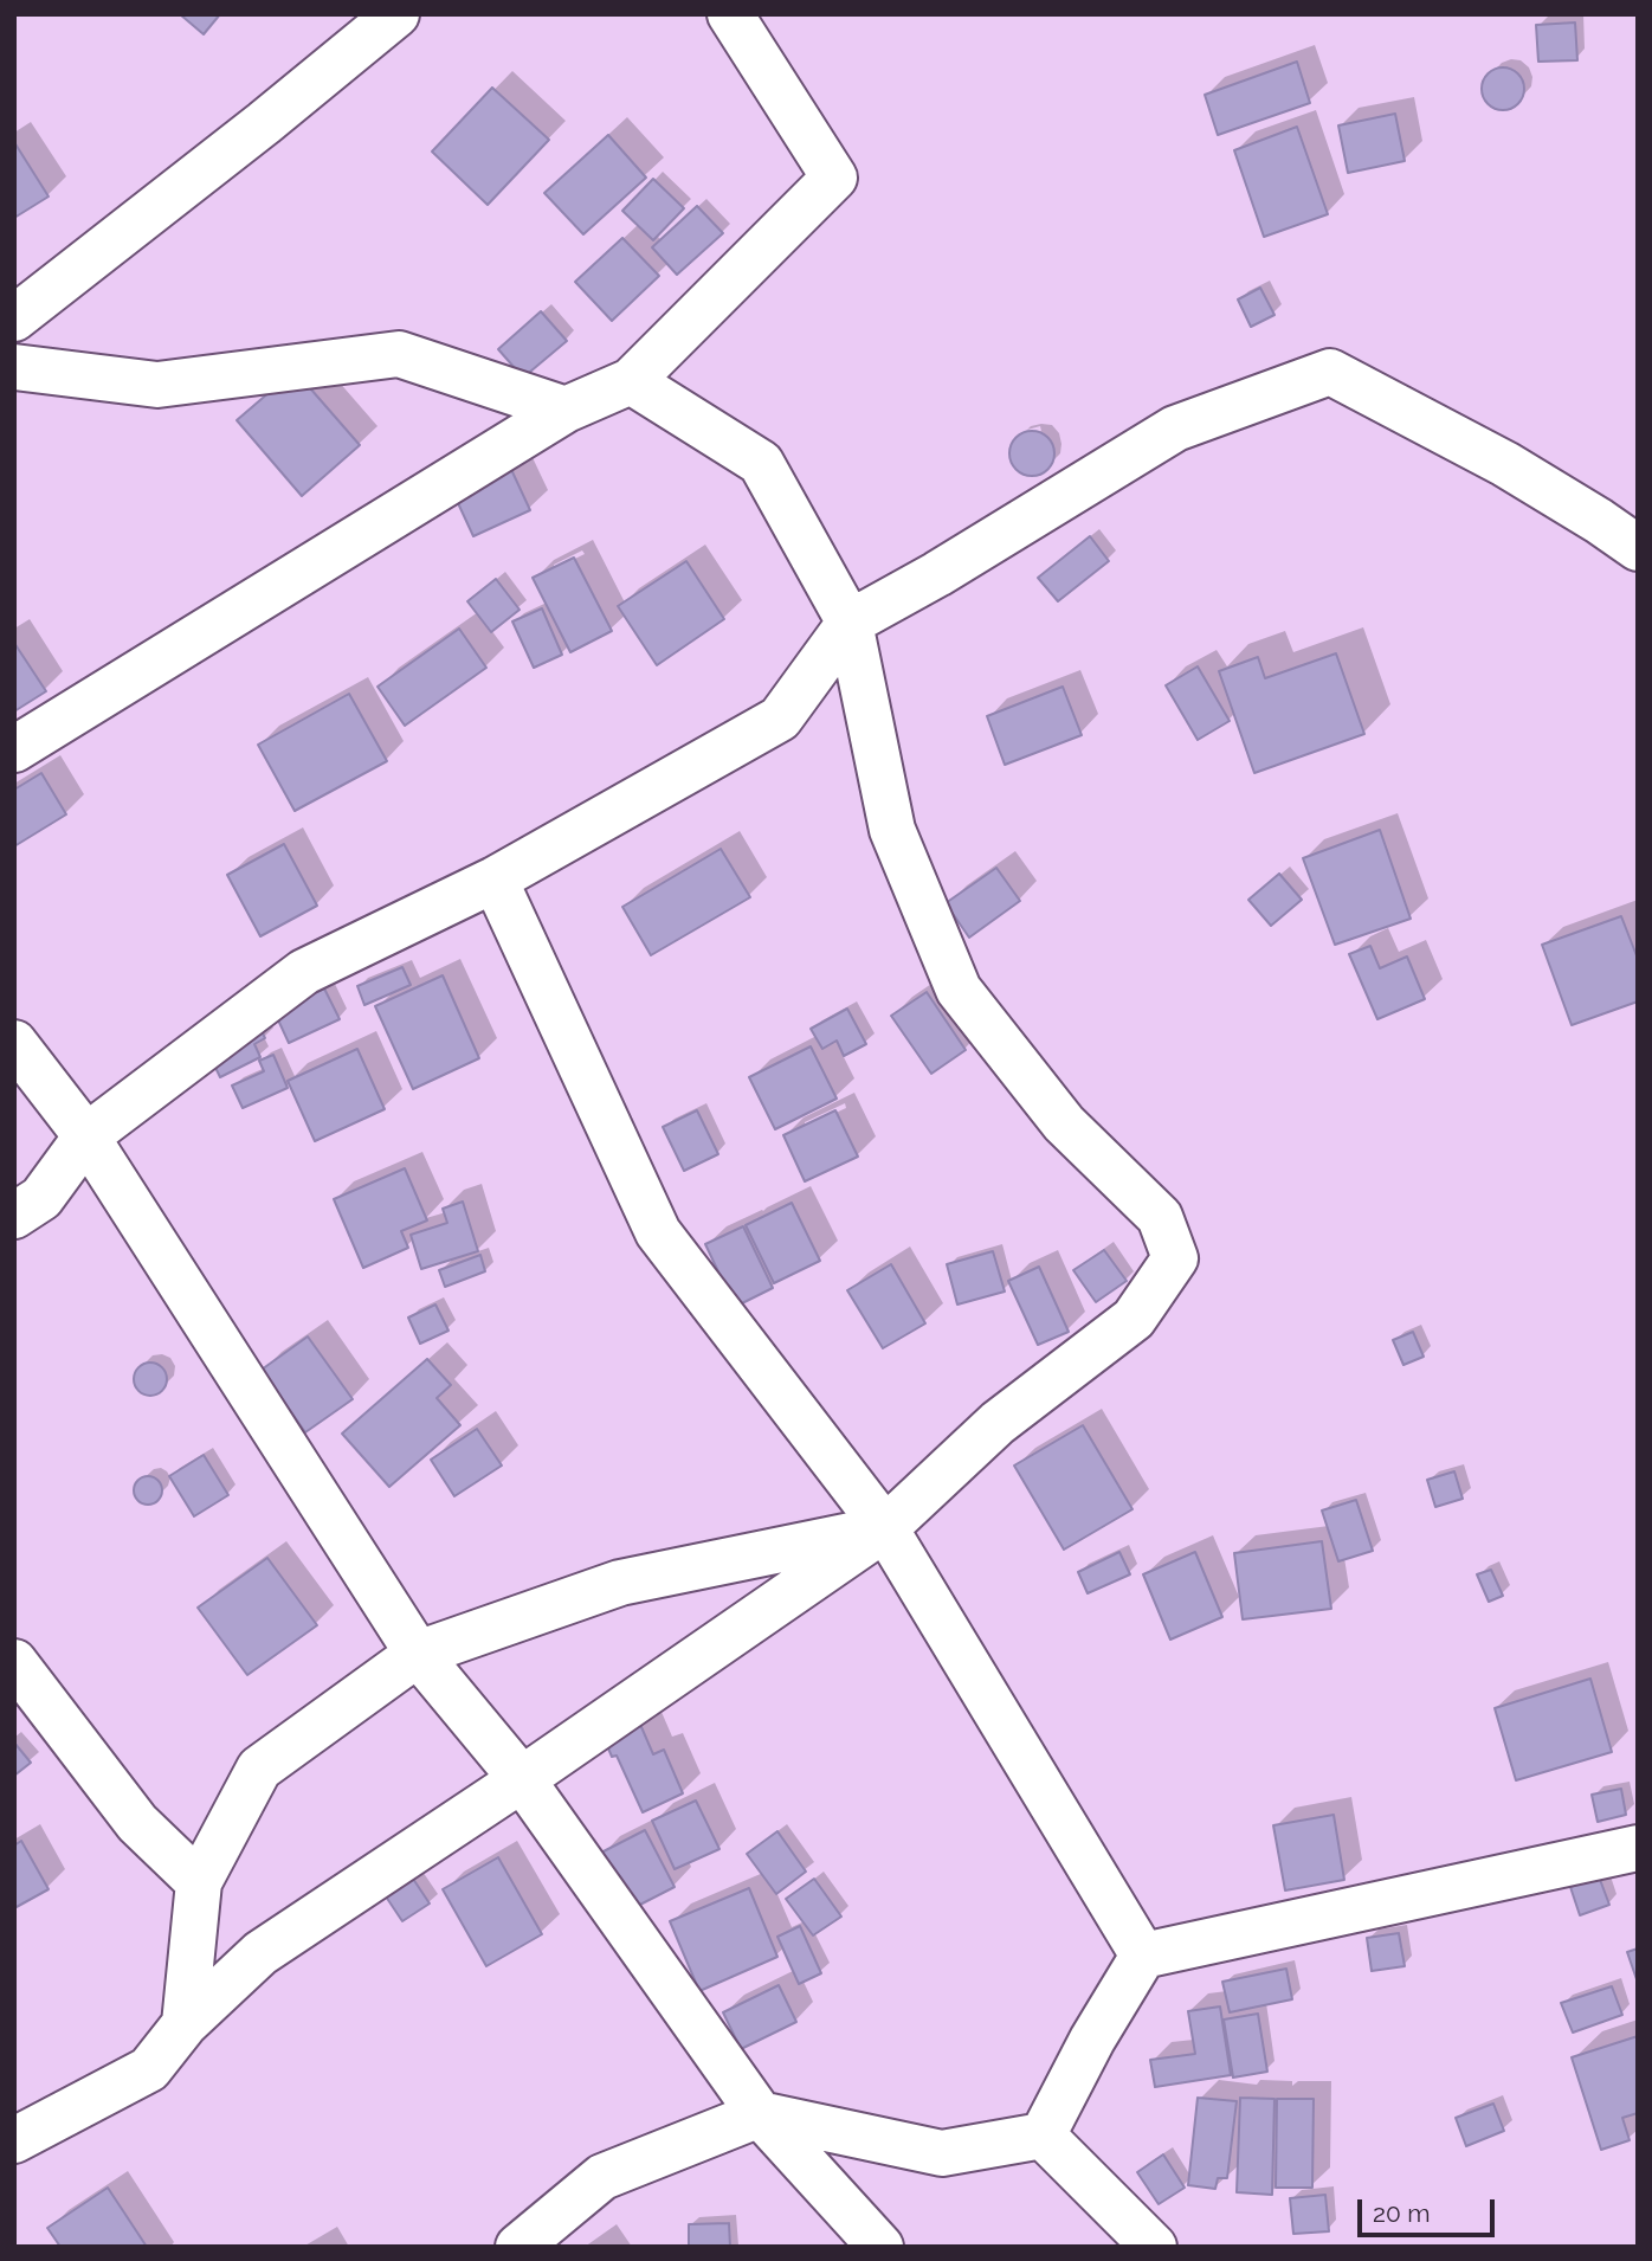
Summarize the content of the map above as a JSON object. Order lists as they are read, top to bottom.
{
  "scale_bar": "20 m"
}
